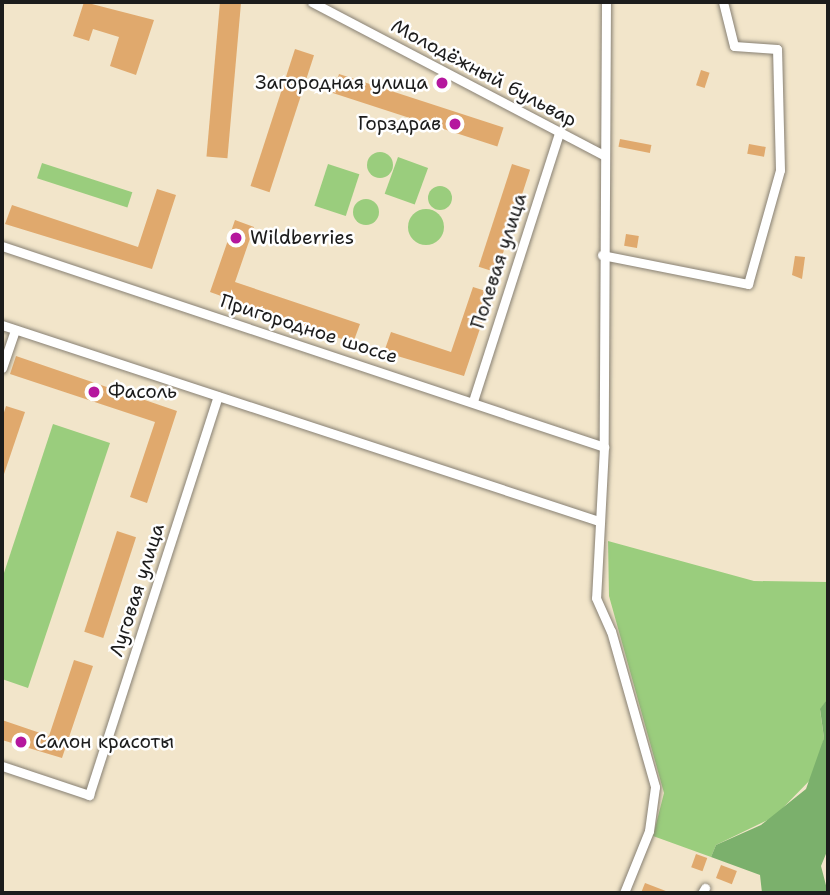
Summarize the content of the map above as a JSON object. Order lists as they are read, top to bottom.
{
  "streets": {
    "street": [
      "Молодёжный бульвар",
      "Полевая улица",
      "Пригородное шоссе",
      "Луговая улица"
    ]
  },
  "crossings": [
    ["Молодёжный бульвар", "Полевая улица"],
    ["Полевая улица", "Пригородное шоссе"]
  ],
  "places": [
    "Загородная улица",
    "Горздрав",
    "Wildberries",
    "Фасоль",
    "Салон красоты"
  ]
}
